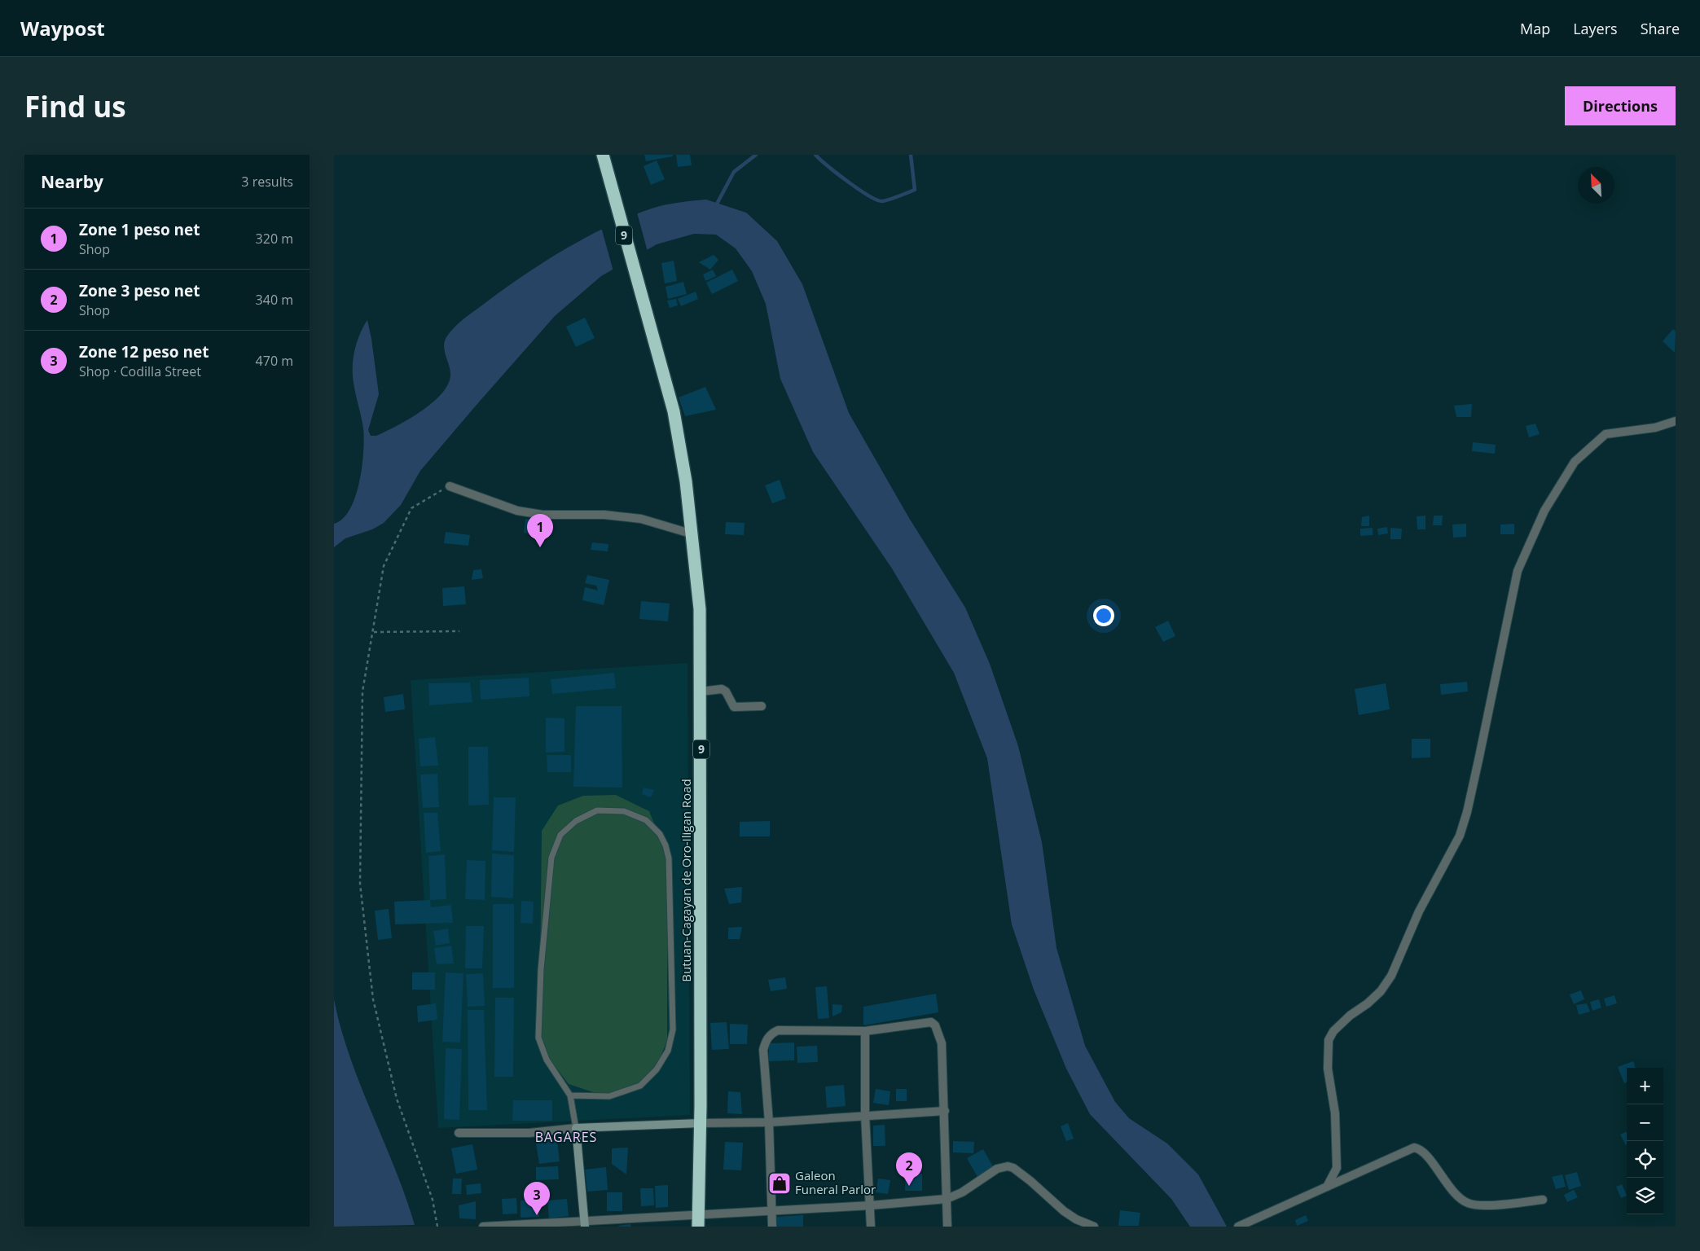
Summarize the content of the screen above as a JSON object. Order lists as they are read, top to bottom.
{
  "streets": {
    "highway": ["9", "Butuan-Cagayan de Oro-Iligan Road"]
  },
  "districts": ["BAGARES"],
  "places": {
    "shop": ["Galeon Funeral Parlor"]
  },
  "north": "top left",
  "page": {
    "header": "Waypost",
    "nav": ["Map", "Layers", "Share"],
    "buttons": "Directions",
    "title": "Find us",
    "heading": ["Nearby", "3 results"],
    "list": [
      {
        "mark": "1",
        "name": "Zone 1 peso net",
        "note": "Shop",
        "value": "320 m"
      },
      {
        "mark": "2",
        "name": "Zone 3 peso net",
        "note": "Shop",
        "value": "340 m"
      },
      {
        "mark": "3",
        "name": "Zone 12 peso net",
        "note": "Shop · Codilla Street",
        "value": "470 m"
      }
    ],
    "pins": ["1", "2", "3"],
    "map_buttons": ["+", "−"]
  }
}
